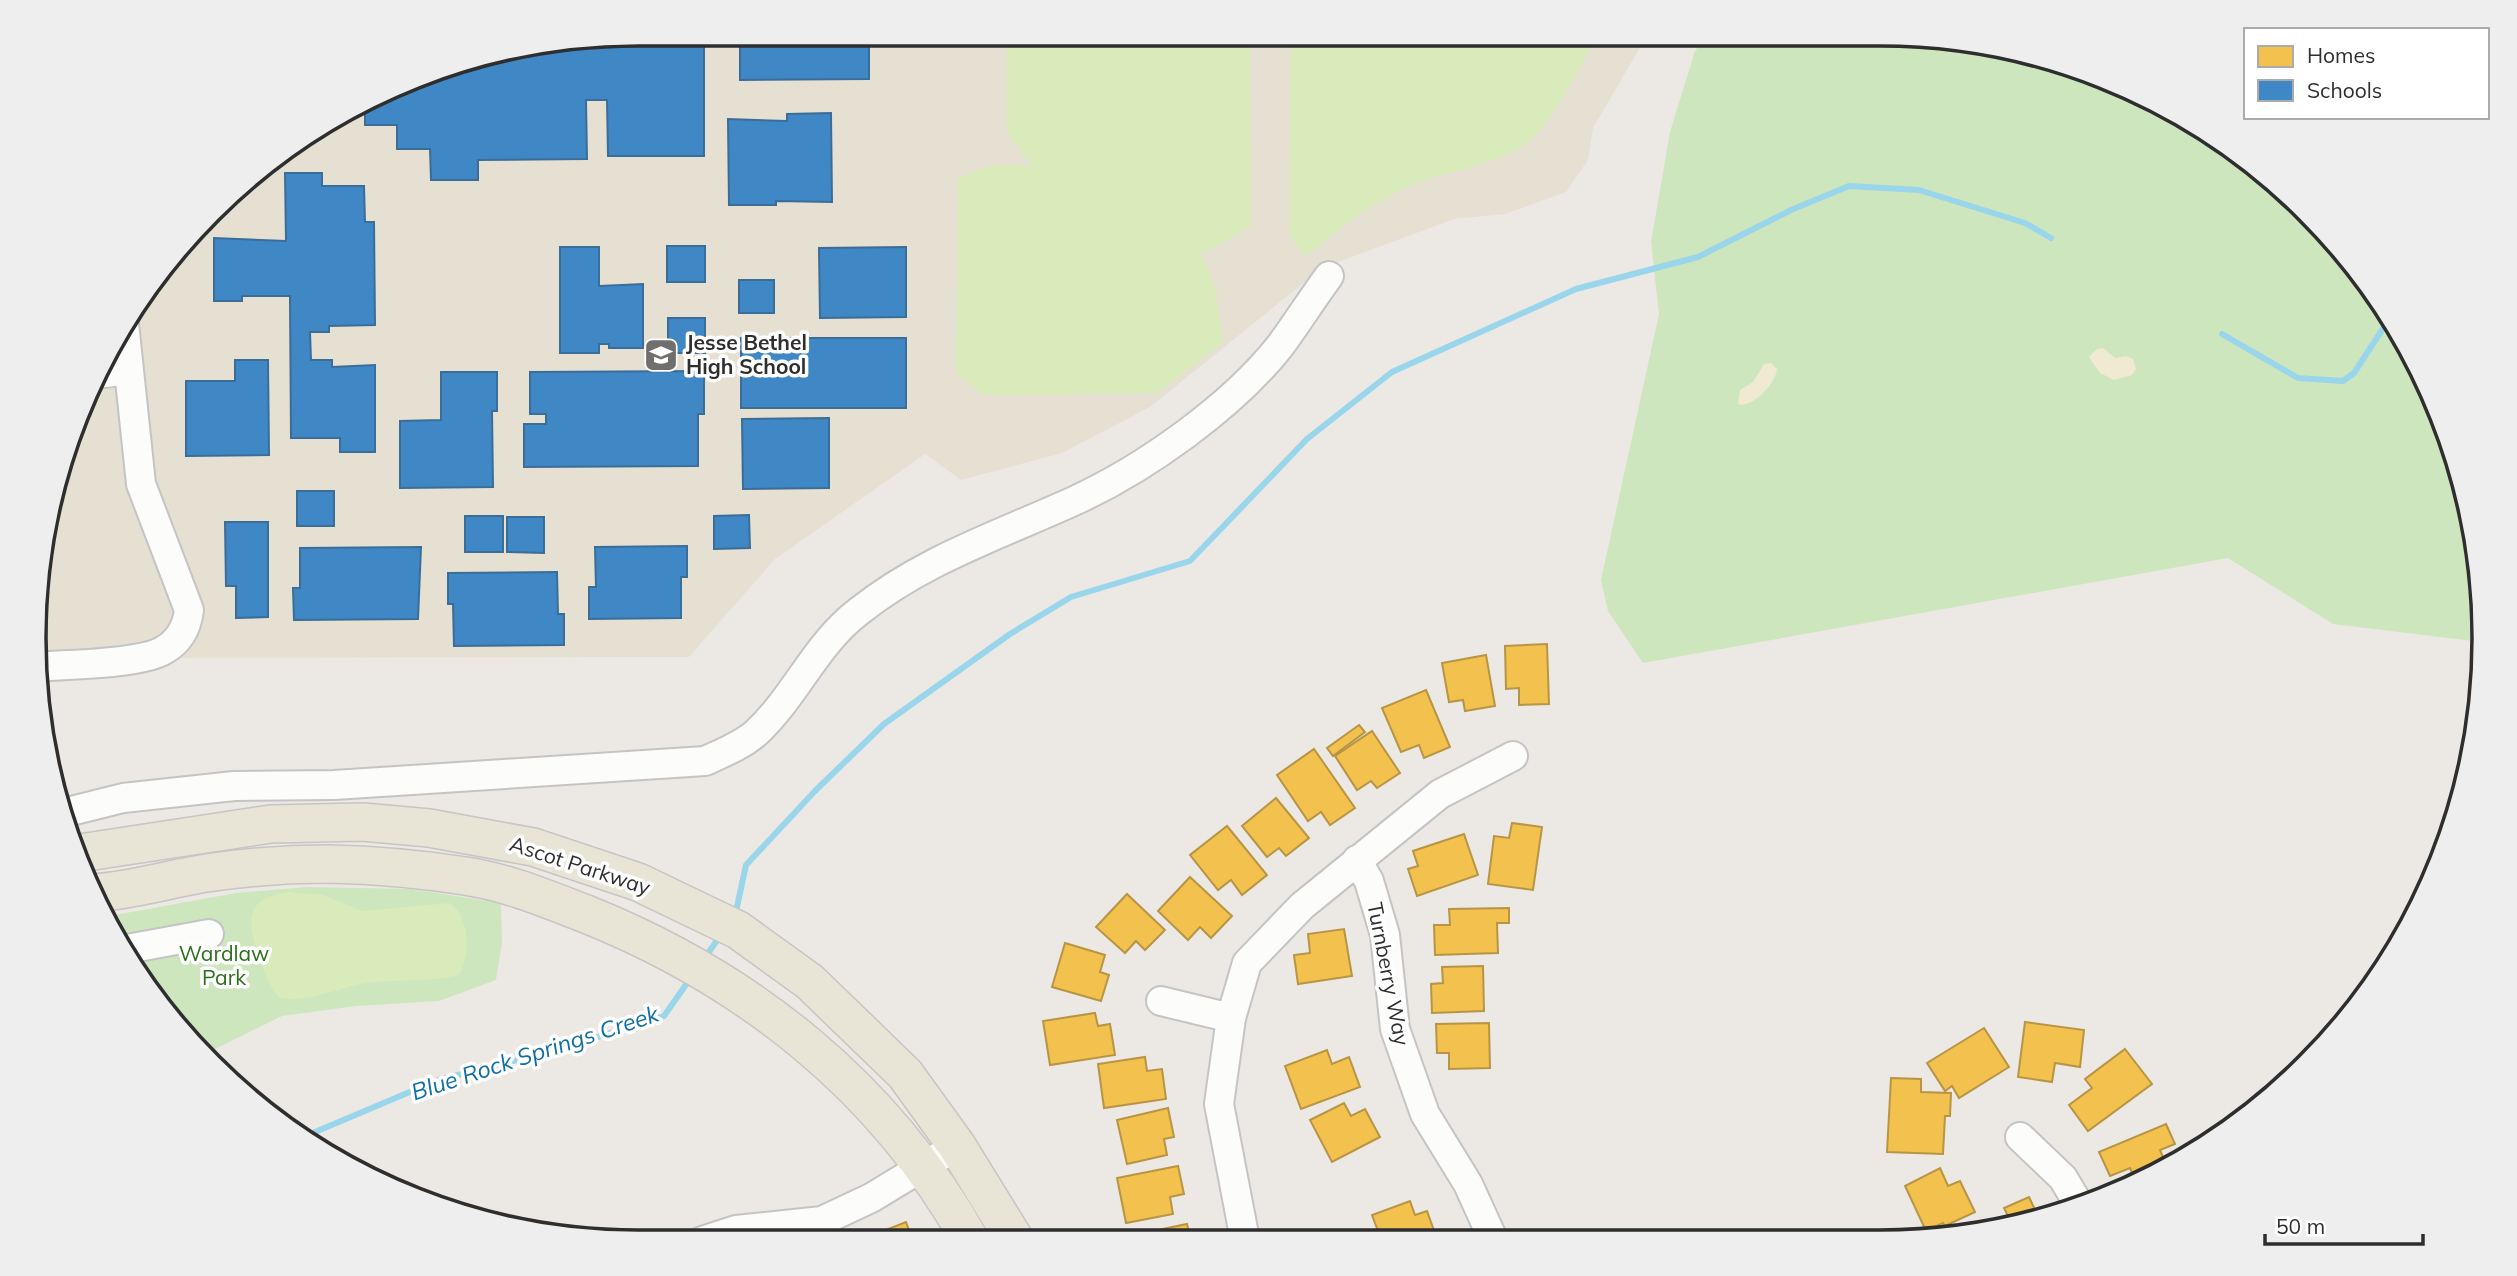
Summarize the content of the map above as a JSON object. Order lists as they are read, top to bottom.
{
  "streets": {
    "main road": ["Ascot Parkway"],
    "street": ["Turnberry Way"]
  },
  "water": ["Blue Rock Springs Creek"],
  "parks": ["Wardlaw Park"],
  "places": {
    "school or university": ["Jesse Bethel High School"]
  },
  "legend": ["Homes", "Schools"],
  "scale_bar": "50 m"
}
